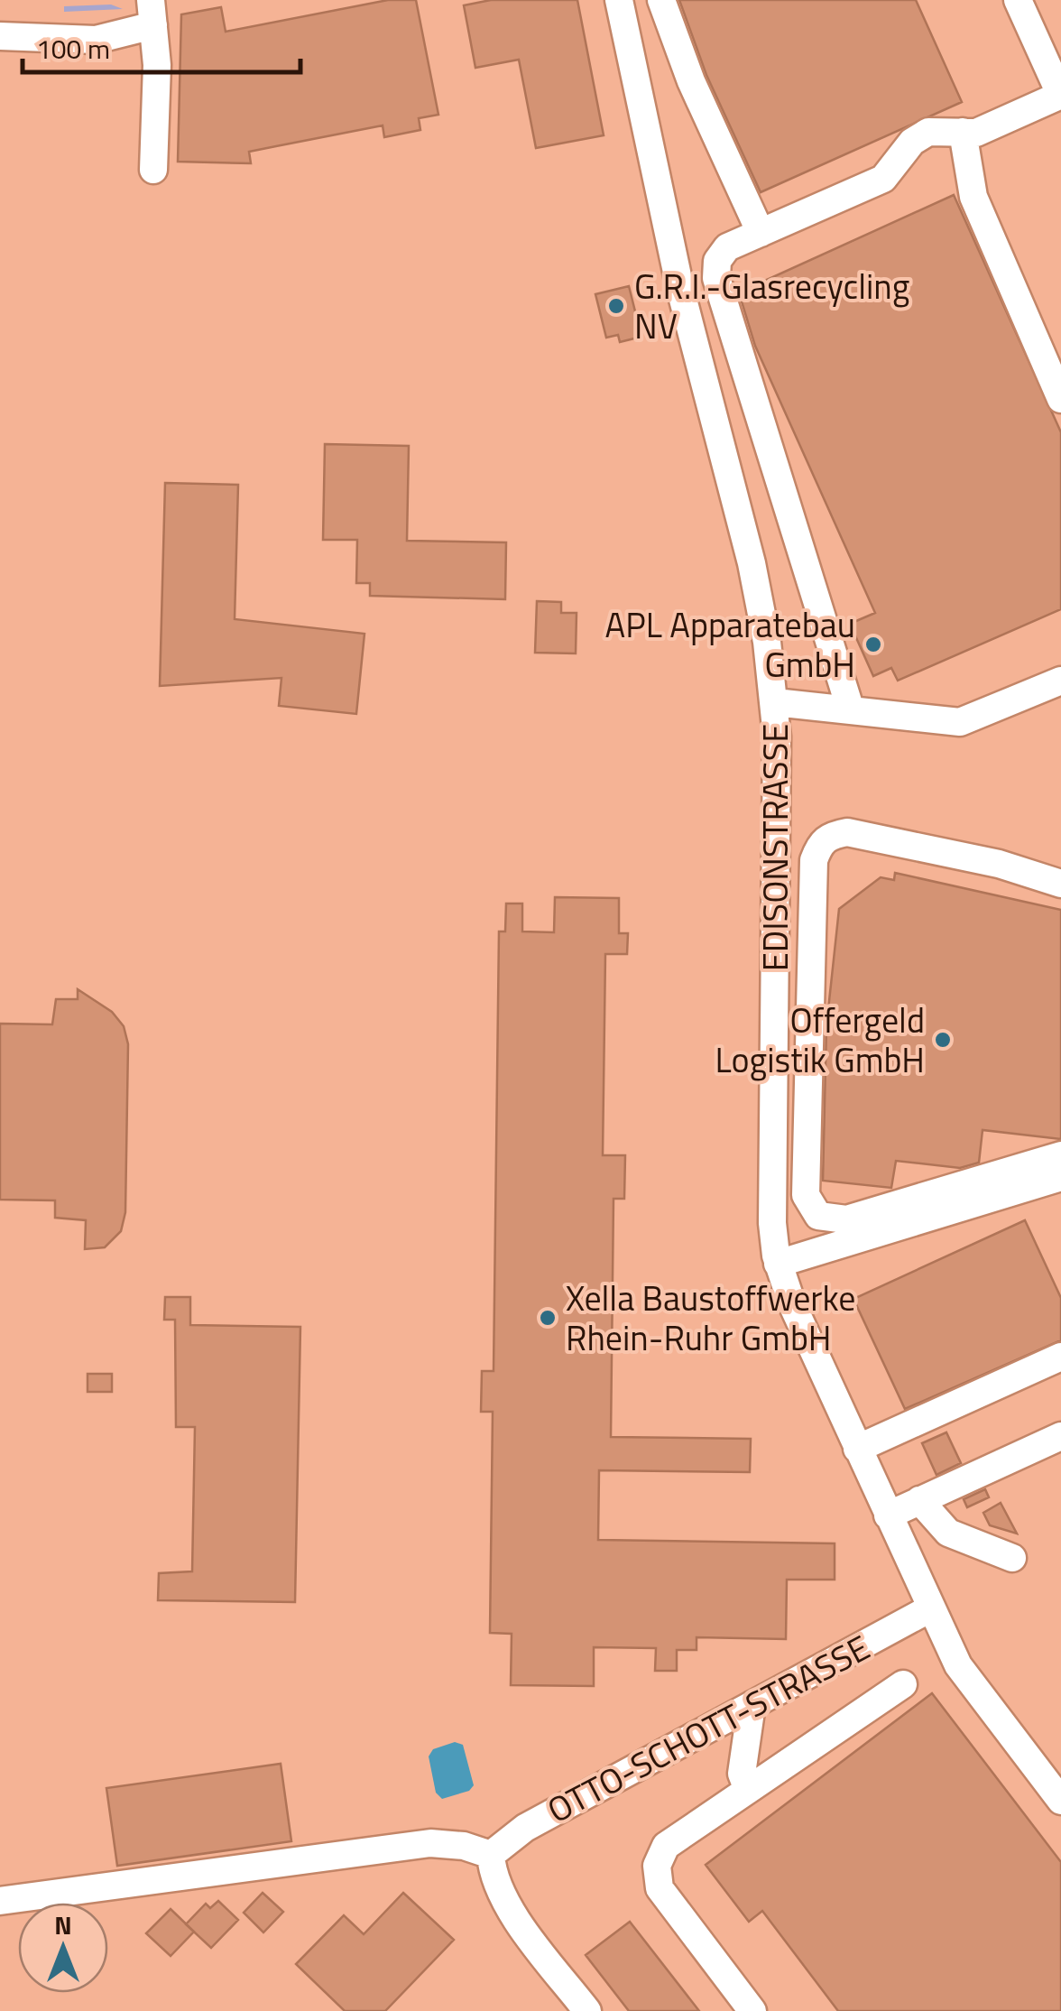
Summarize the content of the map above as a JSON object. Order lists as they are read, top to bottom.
{
  "streets": {
    "street": ["EDISONSTRASSE", "OTTO-SCHOTT-STRASSE"]
  },
  "crossings": [
    ["EDISONSTRASSE", "OTTO-SCHOTT-STRASSE"]
  ],
  "places": [
    "G.R.I.-Glasrecycling NV",
    "APL Apparatebau GmbH",
    "Offergeld Logistik GmbH",
    "Xella Baustoffwerke Rhein-Ruhr GmbH"
  ],
  "scale_bar": "100 m",
  "north": "top"
}
